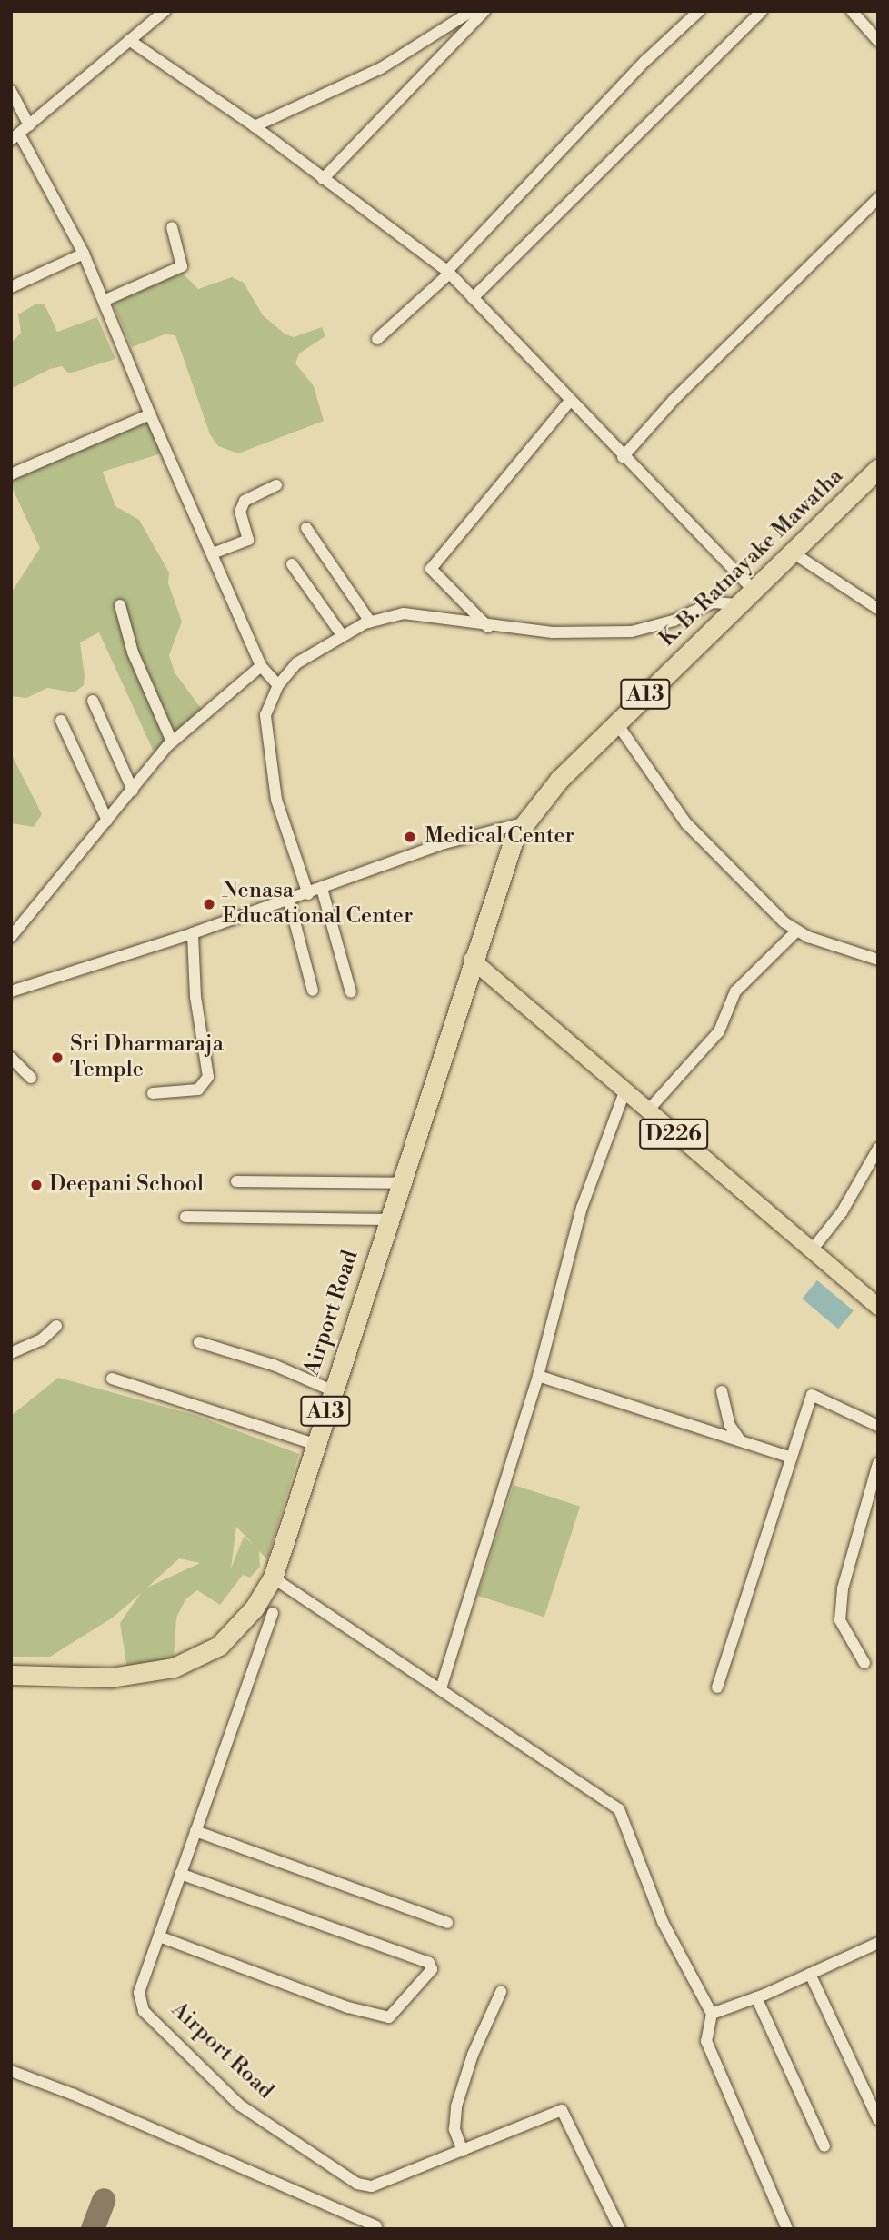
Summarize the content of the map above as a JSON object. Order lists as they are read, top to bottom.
{
  "streets": {
    "highway": ["K. B. Ratnayake Mawatha", "A13", "Airport Road"],
    "main road": ["D226"]
  },
  "crossings": [
    ["K. B. Ratnayake Mawatha", "D226"],
    ["K. B. Ratnayake Mawatha", "Airport Road"],
    ["D226", "Airport Road"]
  ],
  "places": [
    "Medical Center",
    "Nenasa Educational Center",
    "Sri Dharmaraja Temple",
    "Deepani School"
  ]
}
